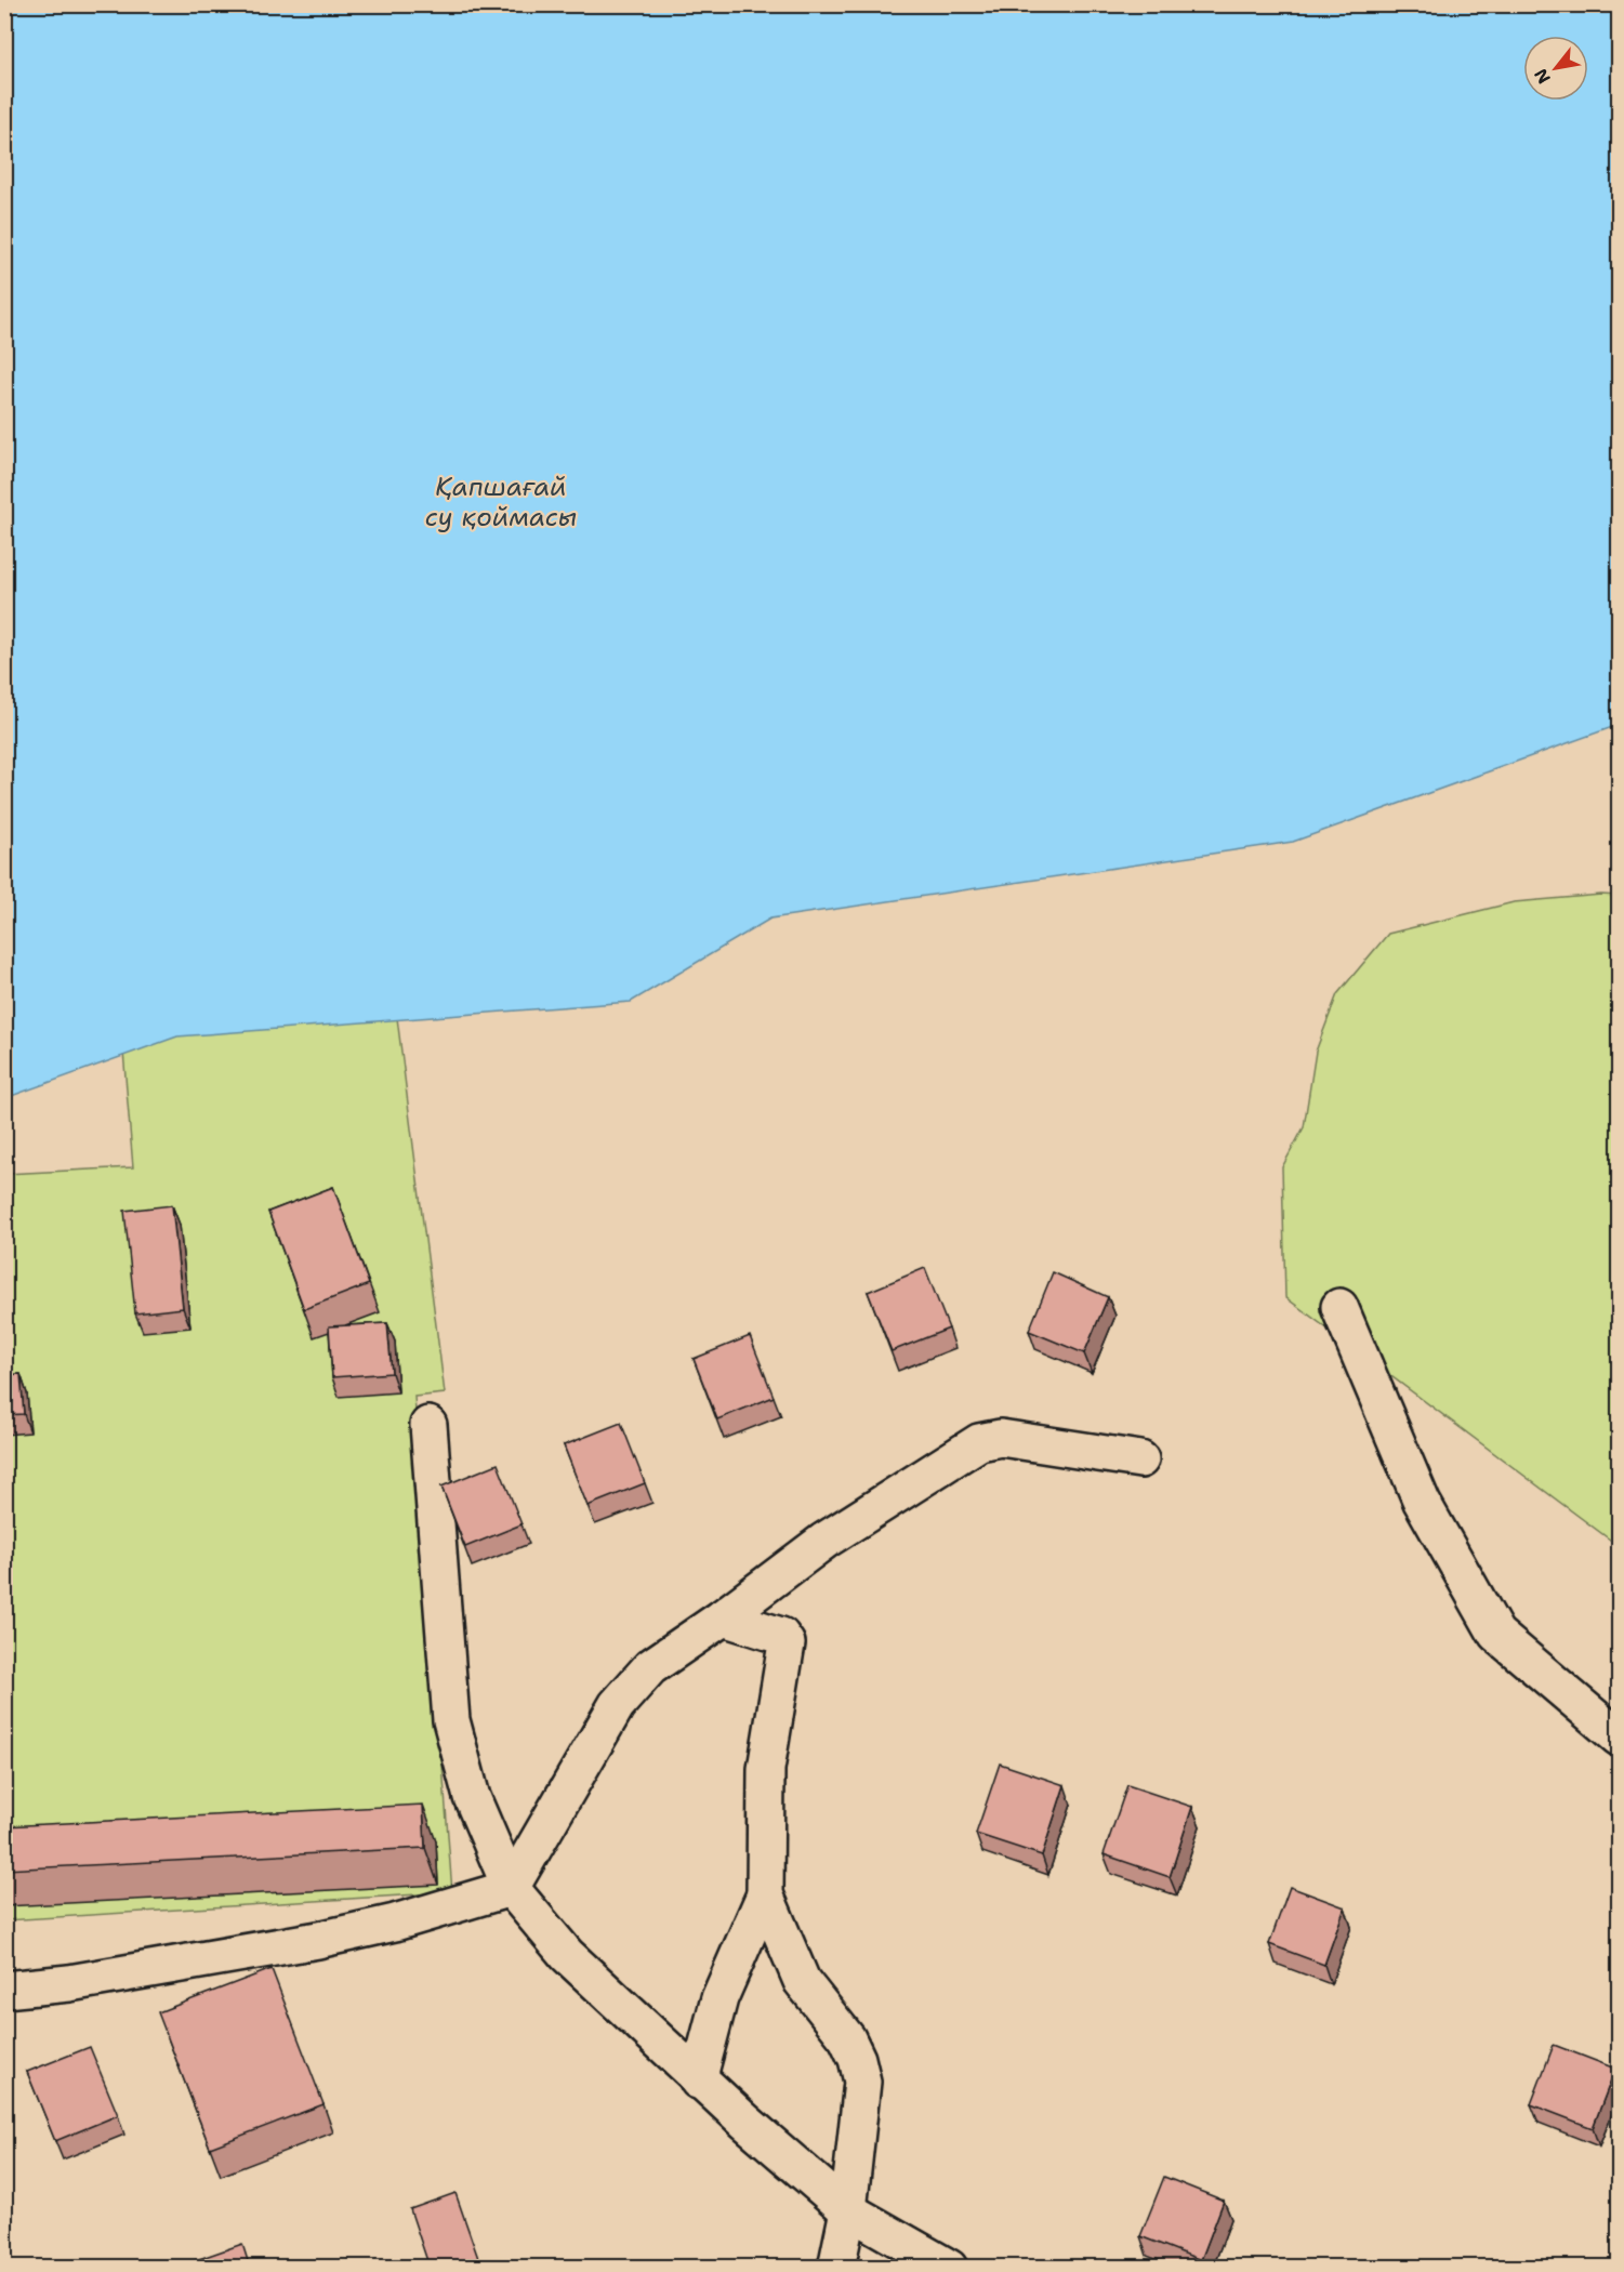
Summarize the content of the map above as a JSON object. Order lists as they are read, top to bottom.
{
  "water": ["Қапшағай су қоймасы"],
  "north": "bottom left"
}
